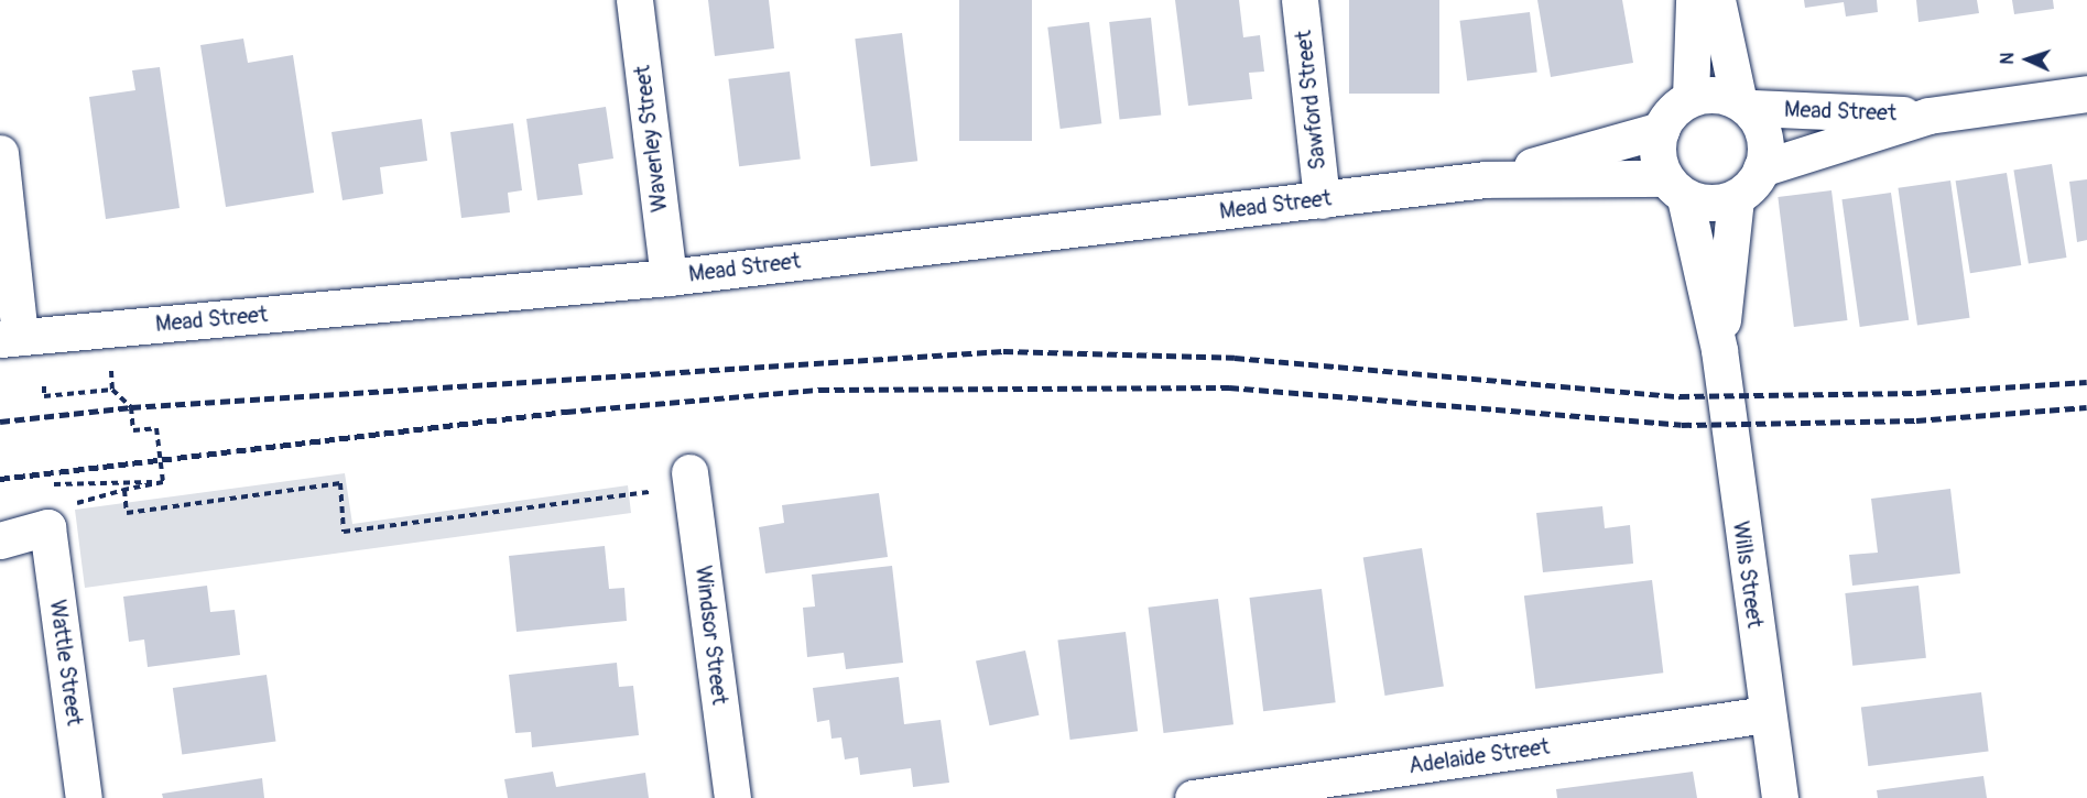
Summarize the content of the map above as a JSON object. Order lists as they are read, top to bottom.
{
  "streets": {
    "street": [
      "Sawford Street",
      "Mead Street",
      "Waverley Street",
      "Wills Street",
      "Windsor Street",
      "Wattle Street",
      "Adelaide Street"
    ]
  },
  "crossings": [
    ["Sawford Street", "Mead Street"],
    ["Mead Street", "Waverley Street"],
    ["Mead Street", "Wills Street"],
    ["Wills Street", "Adelaide Street"]
  ],
  "north": "left"
}
